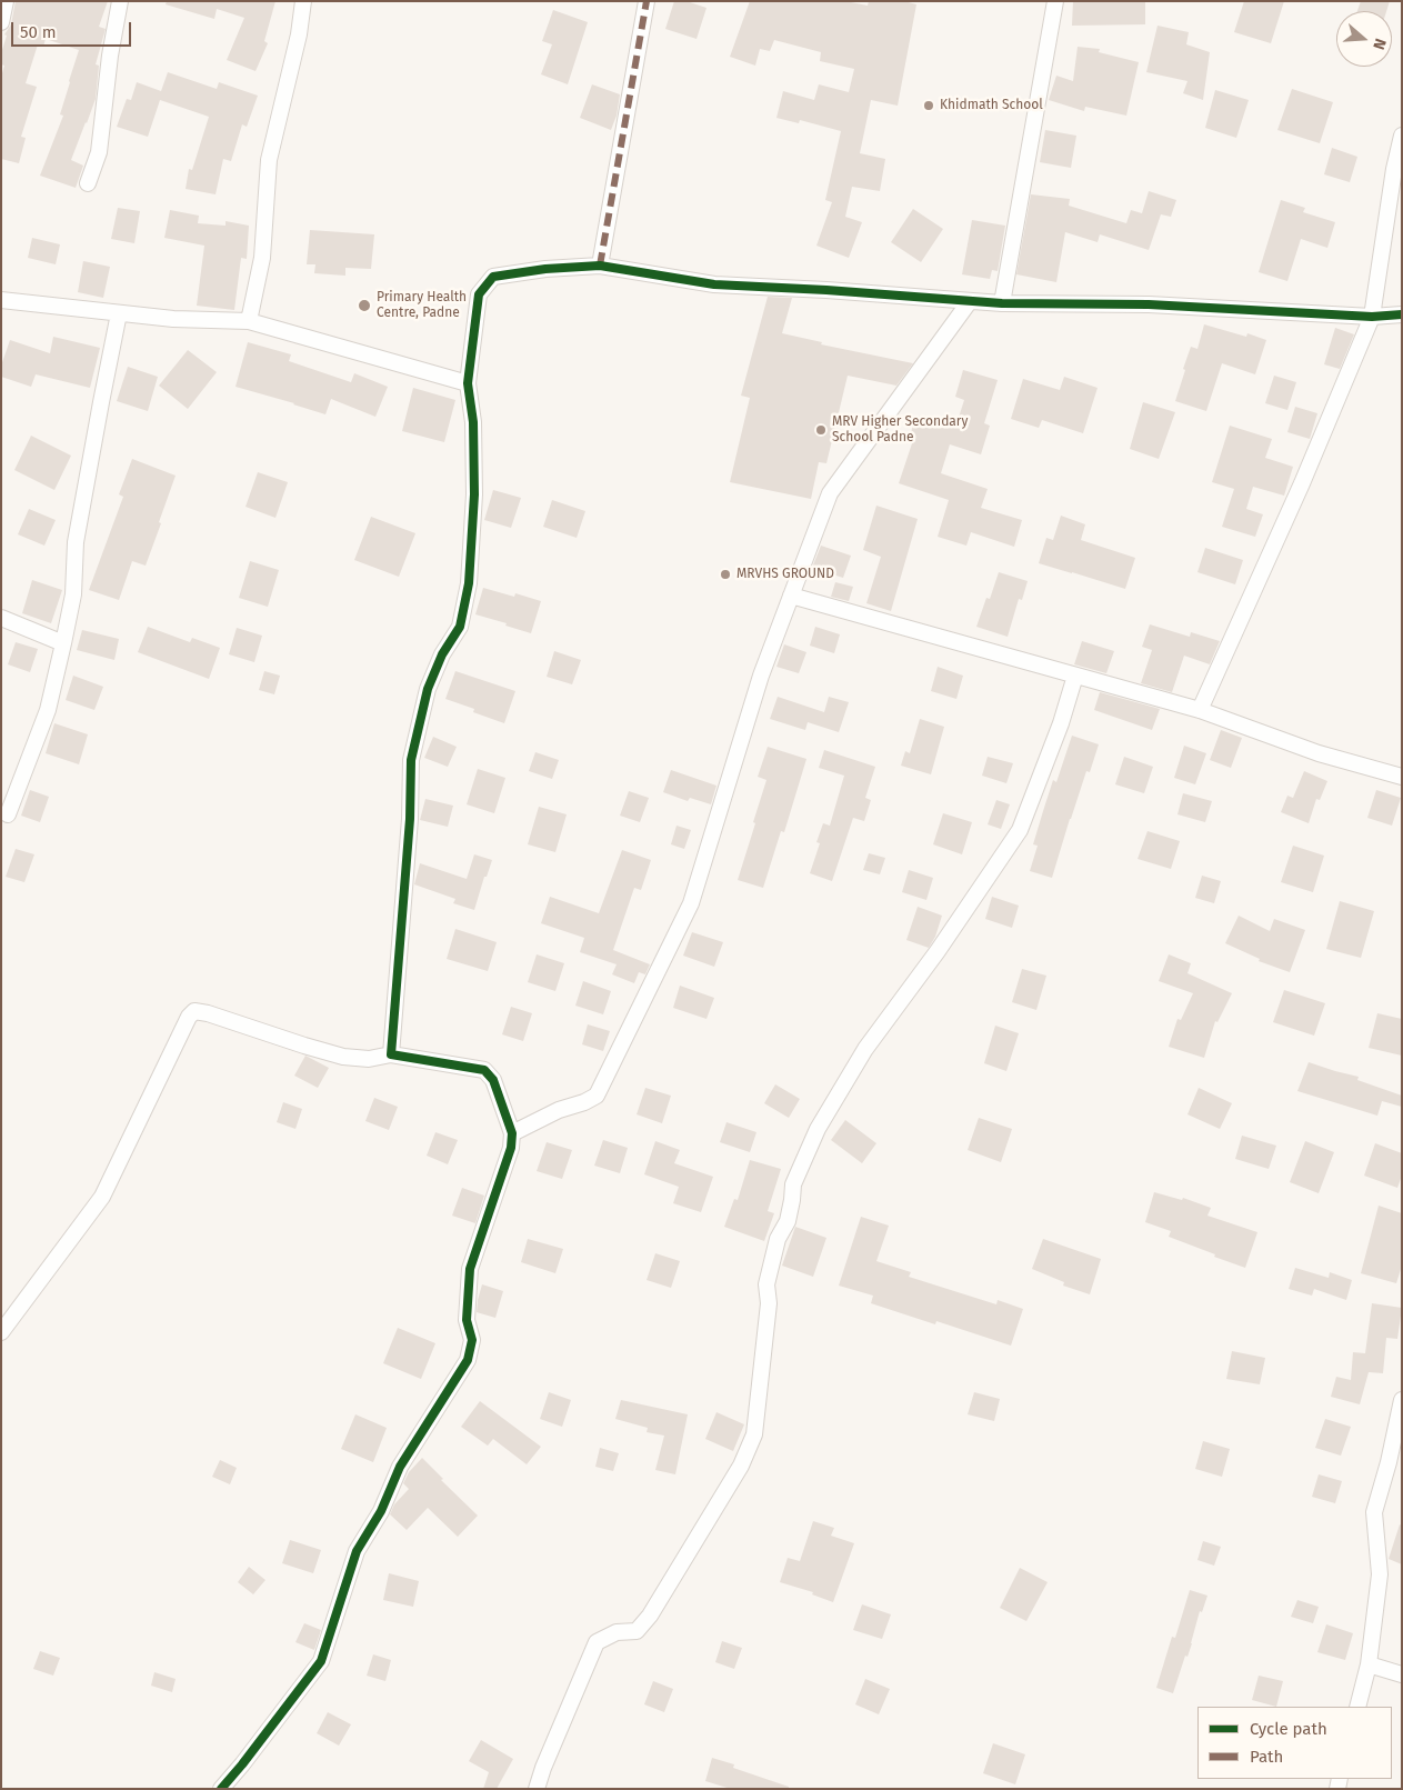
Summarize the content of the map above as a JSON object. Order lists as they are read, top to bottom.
{
  "places": [
    "Khidmath School",
    "Primary Health Centre, Padne",
    "MRV Higher Secondary School Padne",
    "MRVHS GROUND"
  ],
  "legend": ["Cycle path", "Path"],
  "scale_bar": "50 m",
  "north": "right"
}
